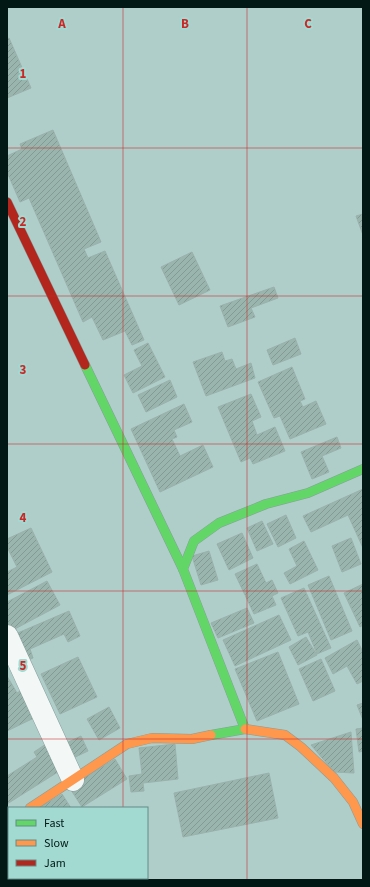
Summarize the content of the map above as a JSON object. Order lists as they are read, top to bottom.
{
  "legend": ["Fast", "Slow", "Jam"],
  "grid": {
    "columns": ["A", "B", "C"],
    "rows": [
      "1",
      "2",
      "3",
      "4",
      "5"
    ]
  }
}
